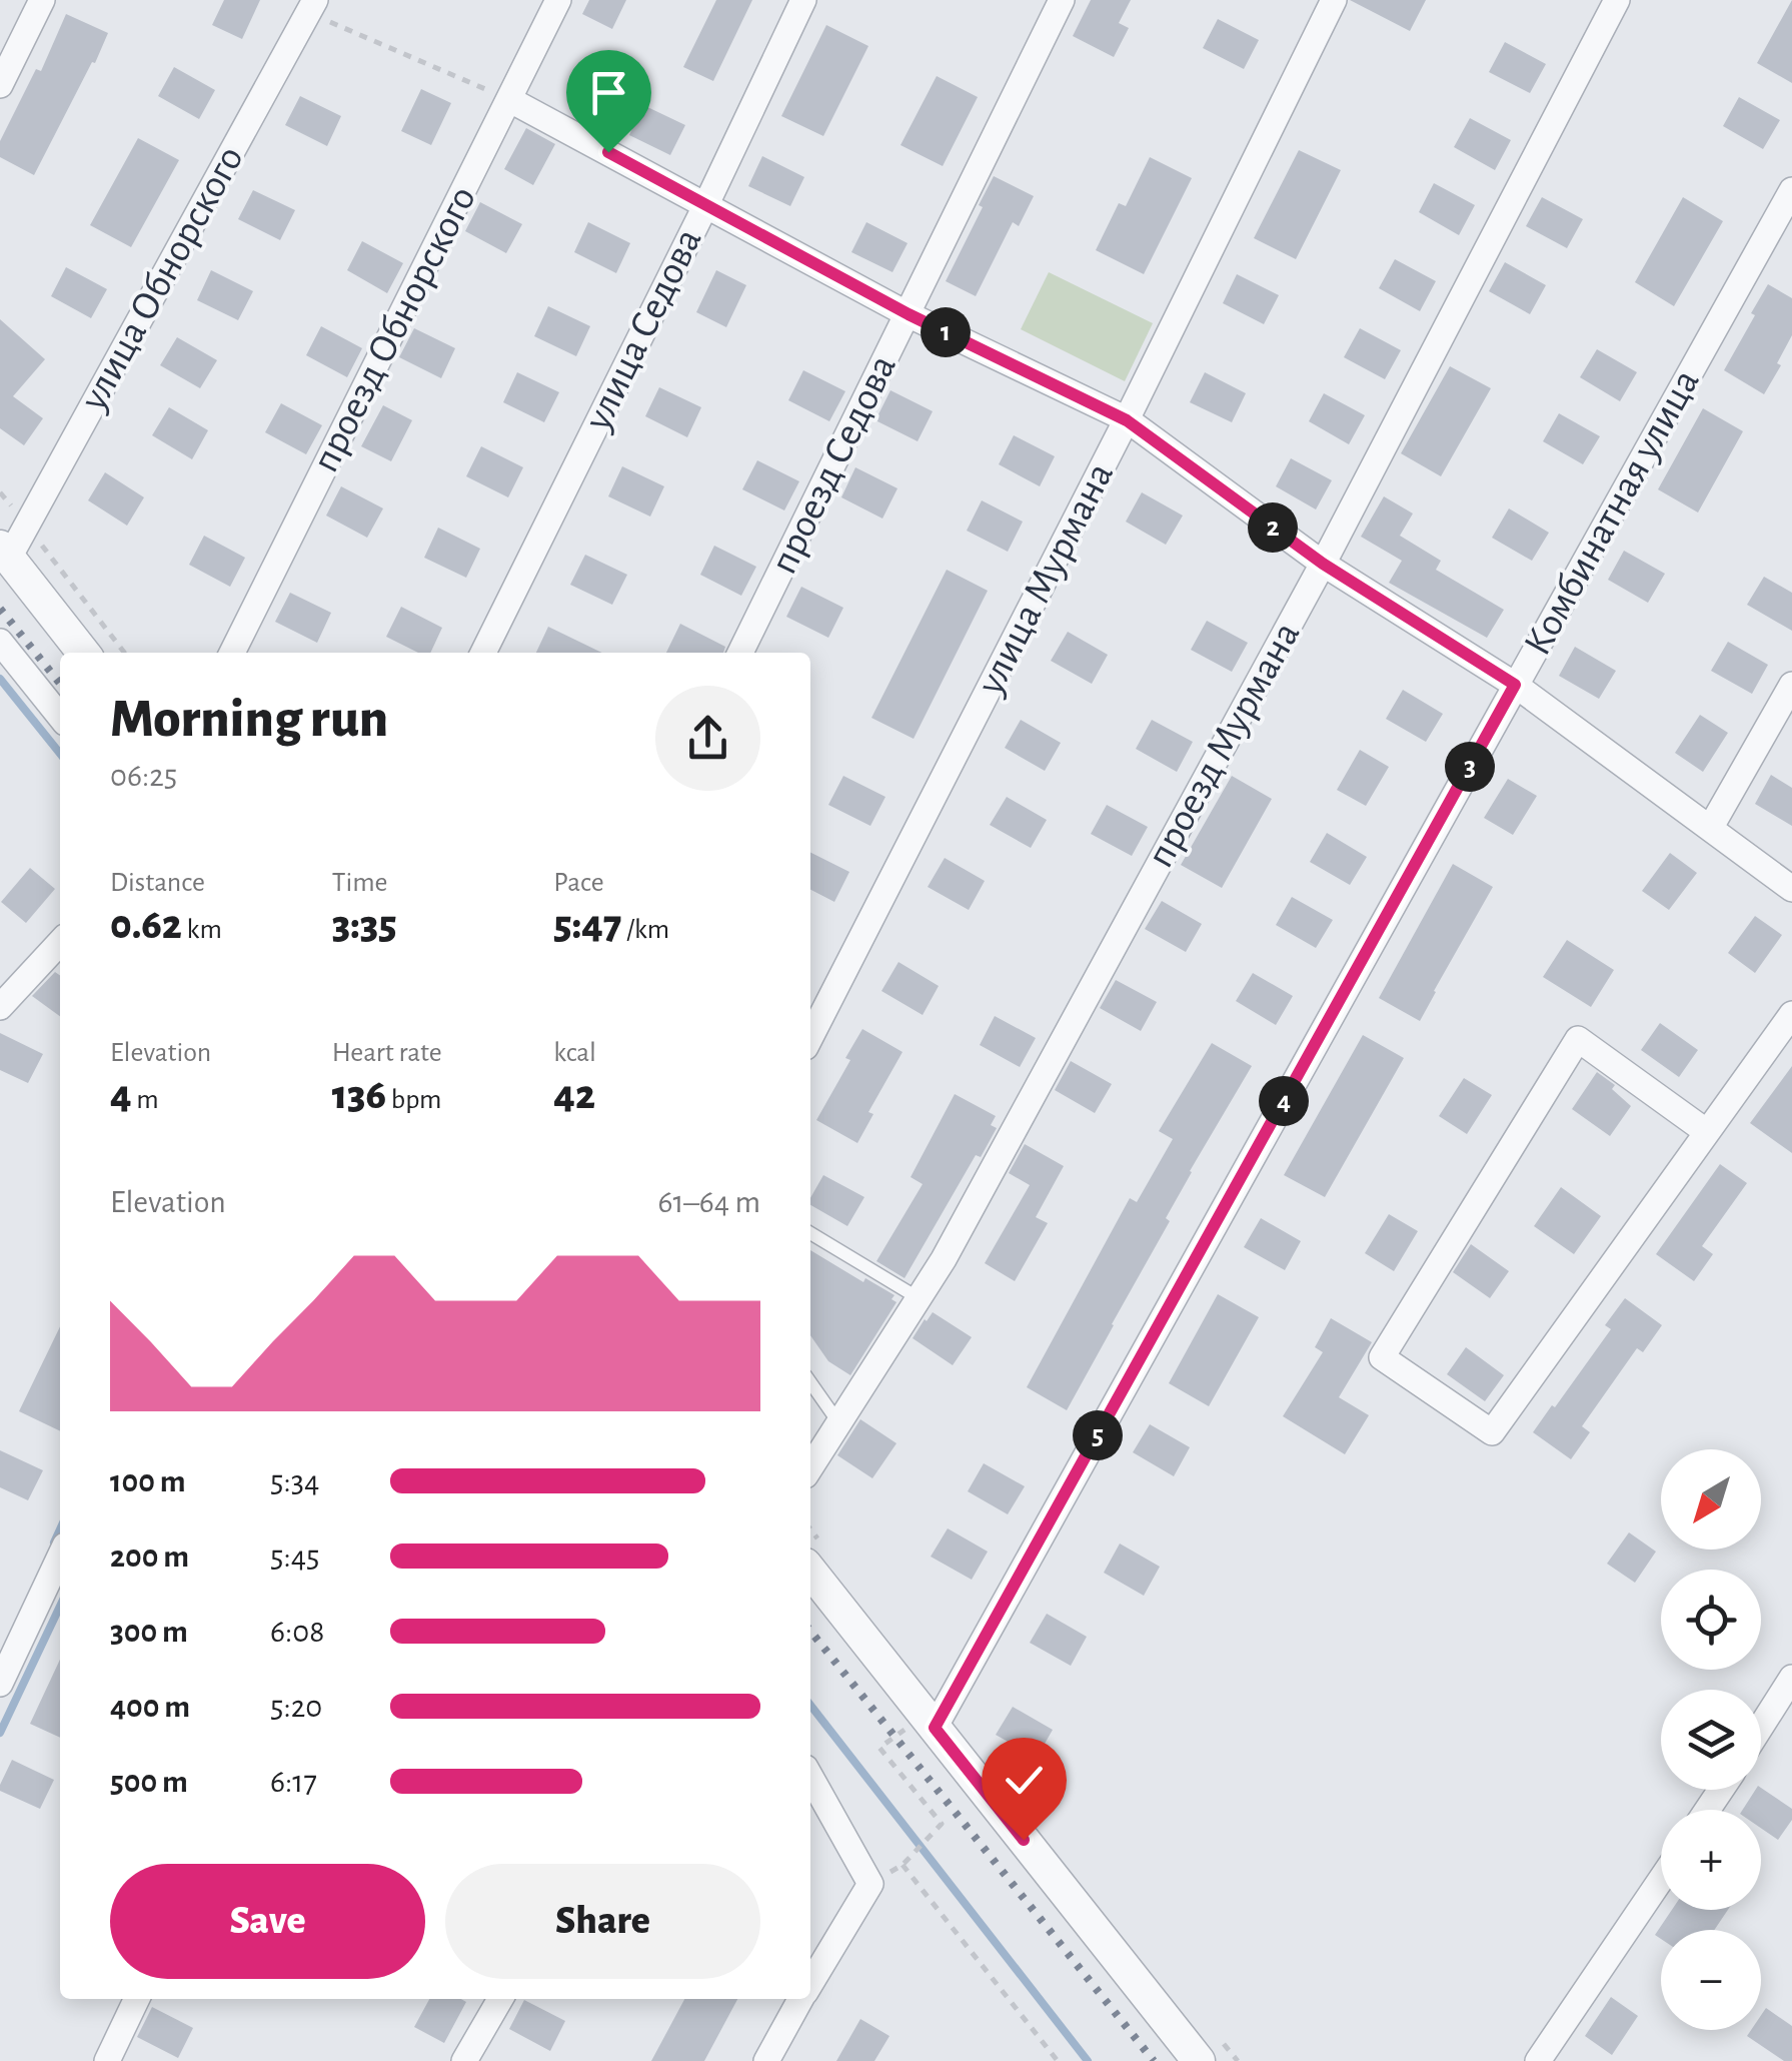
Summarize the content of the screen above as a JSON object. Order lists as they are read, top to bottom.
{
  "streets": {
    "street": [
      "улица Обнорского",
      "проезд Обнорского",
      "улица Седова",
      "проезд Седова",
      "Комбинатная улица",
      "улица Мурмана",
      "проезд Мурмана"
    ]
  },
  "north": "bottom left",
  "page": {
    "pins": [
      "1",
      "2",
      "3",
      "4",
      "5"
    ],
    "heading": ["Morning run", "06:25"],
    "stats": [
      ["Distance", "0.62 km"],
      ["Time", "3:35"],
      ["Pace", "5:47 /km"],
      ["Elevation", "4 m"],
      ["Heart rate", "136 bpm"],
      ["kcal", "42"]
    ],
    "chart": ["Elevation", "61–64 m"],
    "list": [
      {
        "name": "100 m",
        "note": "5:34"
      },
      {
        "name": "200 m",
        "note": "5:45"
      },
      {
        "name": "300 m",
        "note": "6:08"
      },
      {
        "name": "400 m",
        "note": "5:20"
      },
      {
        "name": "500 m",
        "note": "6:17"
      }
    ],
    "map_buttons": ["+", "−"],
    "buttons": ["Save", "Share"]
  }
}
